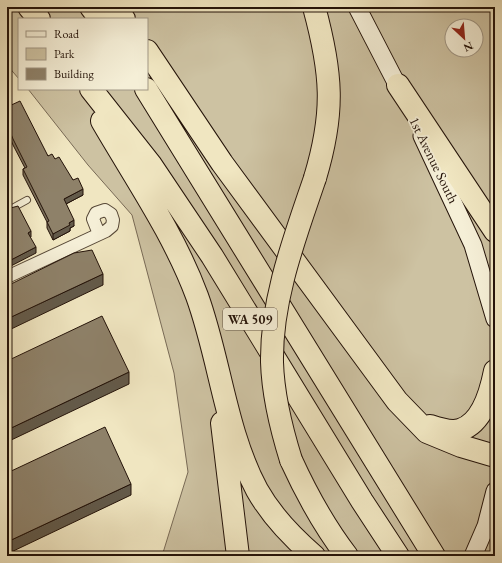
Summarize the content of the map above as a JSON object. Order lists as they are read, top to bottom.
{
  "streets": {
    "highway": ["WA 509"],
    "main road": ["1st Avenue South"]
  },
  "legend": ["Road", "Park", "Building"],
  "north": "bottom right"
}
